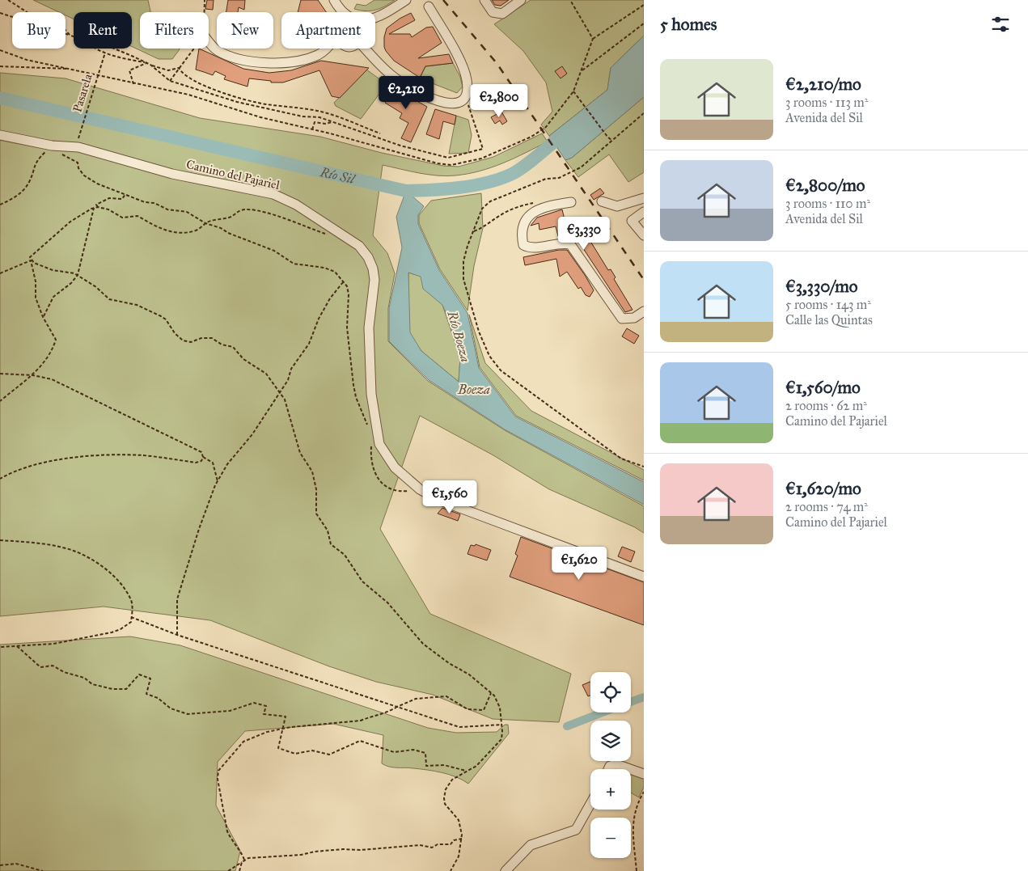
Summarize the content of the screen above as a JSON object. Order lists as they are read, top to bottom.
{
  "streets": {
    "street": ["Camino del Pajariel"],
    "path": ["Pasarela"]
  },
  "water": ["Río Sil", "Río Boeza", "Boeza"],
  "page": {
    "heading": "5 homes",
    "chip": [
      "Buy",
      "Rent",
      "Filters",
      "New",
      "Apartment"
    ],
    "list": [
      {
        "name": "€2,210/mo",
        "note": "3 rooms · 113 m² · Avenida del Sil"
      },
      {
        "name": "€2,800/mo",
        "note": "3 rooms · 110 m² · Avenida del Sil"
      },
      {
        "name": "€3,330/mo",
        "note": "5 rooms · 143 m² · Calle las Quintas"
      },
      {
        "name": "€1,560/mo",
        "note": "2 rooms · 62 m² · Camino del Pajariel"
      },
      {
        "name": "€1,620/mo",
        "note": "2 rooms · 74 m² · Camino del Pajariel"
      }
    ],
    "price": [
      "€2,210",
      "€2,800",
      "€3,330",
      "€1,560",
      "€1,620"
    ],
    "map_buttons": ["+", "−"]
  }
}
